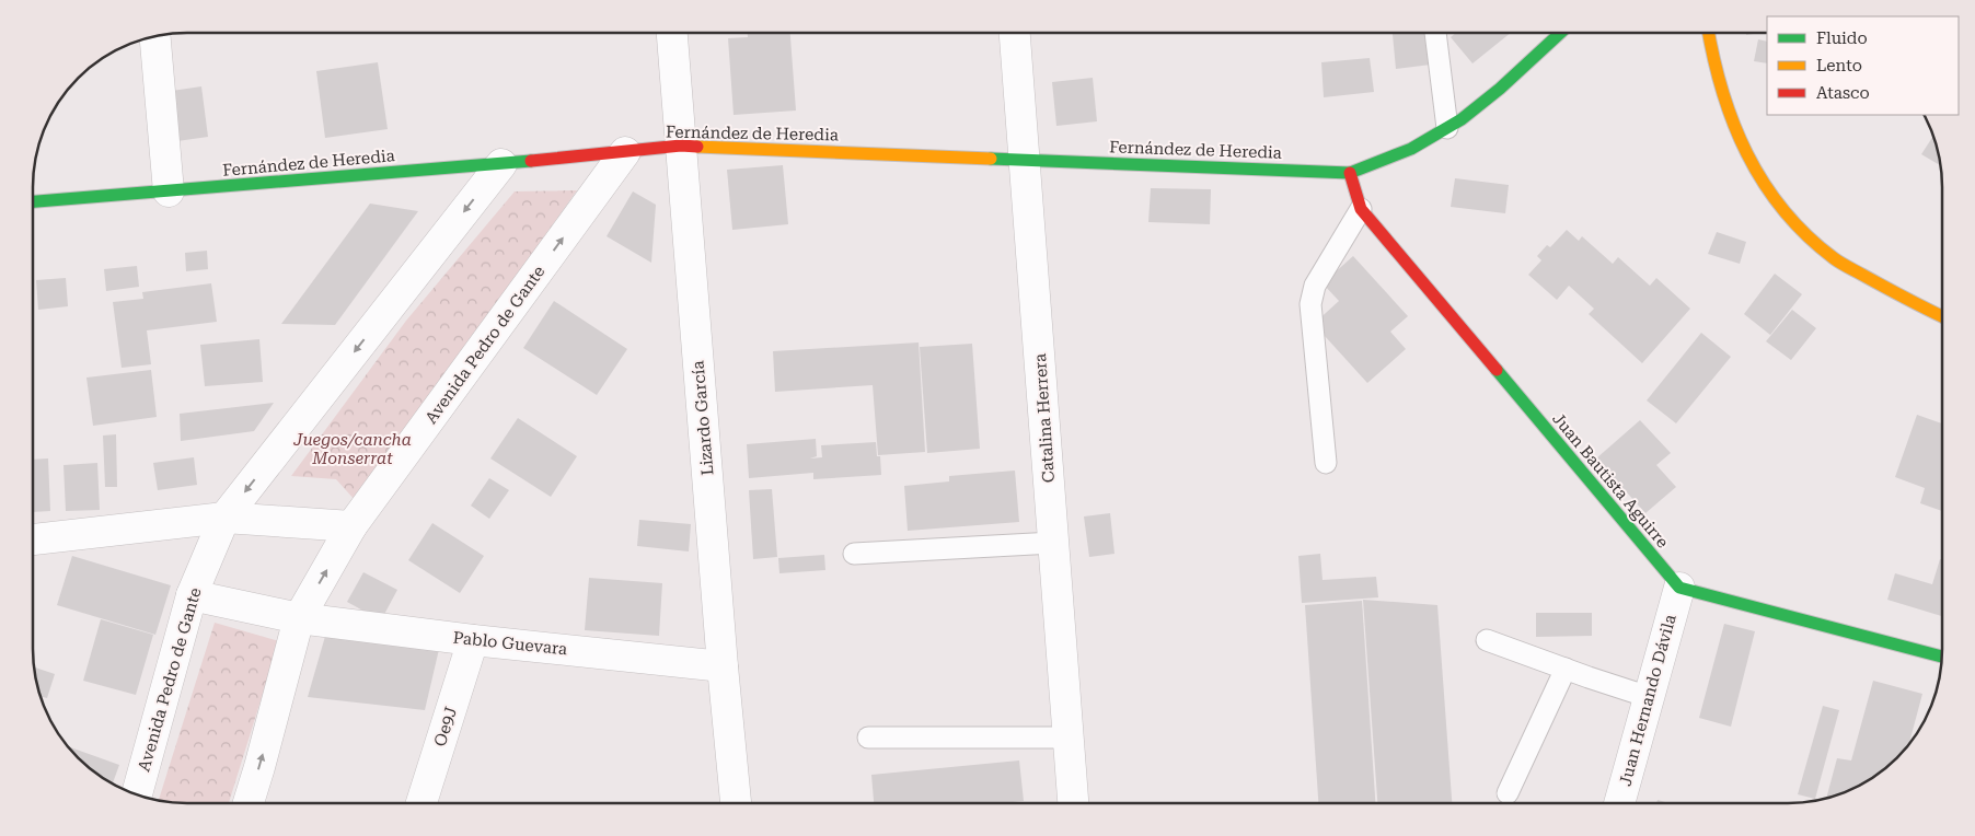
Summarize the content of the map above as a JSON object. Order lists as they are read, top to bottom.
{
  "streets": {
    "street": [
      "Fernández de Heredia",
      "Avenida Pedro de Gante",
      "Lizardo García",
      "Catalina Herrera",
      "Juan Bautista Aguirre",
      "Pablo Guevara",
      "Juan Hernando Dávila",
      "Oe9J"
    ]
  },
  "crossings": [
    ["Fernández de Heredia", "Avenida Pedro de Gante"],
    ["Fernández de Heredia", "Lizardo García"],
    ["Fernández de Heredia", "Catalina Herrera"],
    ["Fernández de Heredia", "Juan Bautista Aguirre"],
    ["Avenida Pedro de Gante", "Pablo Guevara"],
    ["Lizardo García", "Pablo Guevara"],
    ["Juan Bautista Aguirre", "Juan Hernando Dávila"],
    ["Pablo Guevara", "Oe9J"]
  ],
  "parks": ["Juegos/cancha Monserrat"],
  "legend": ["Fluido", "Lento", "Atasco"]
}
